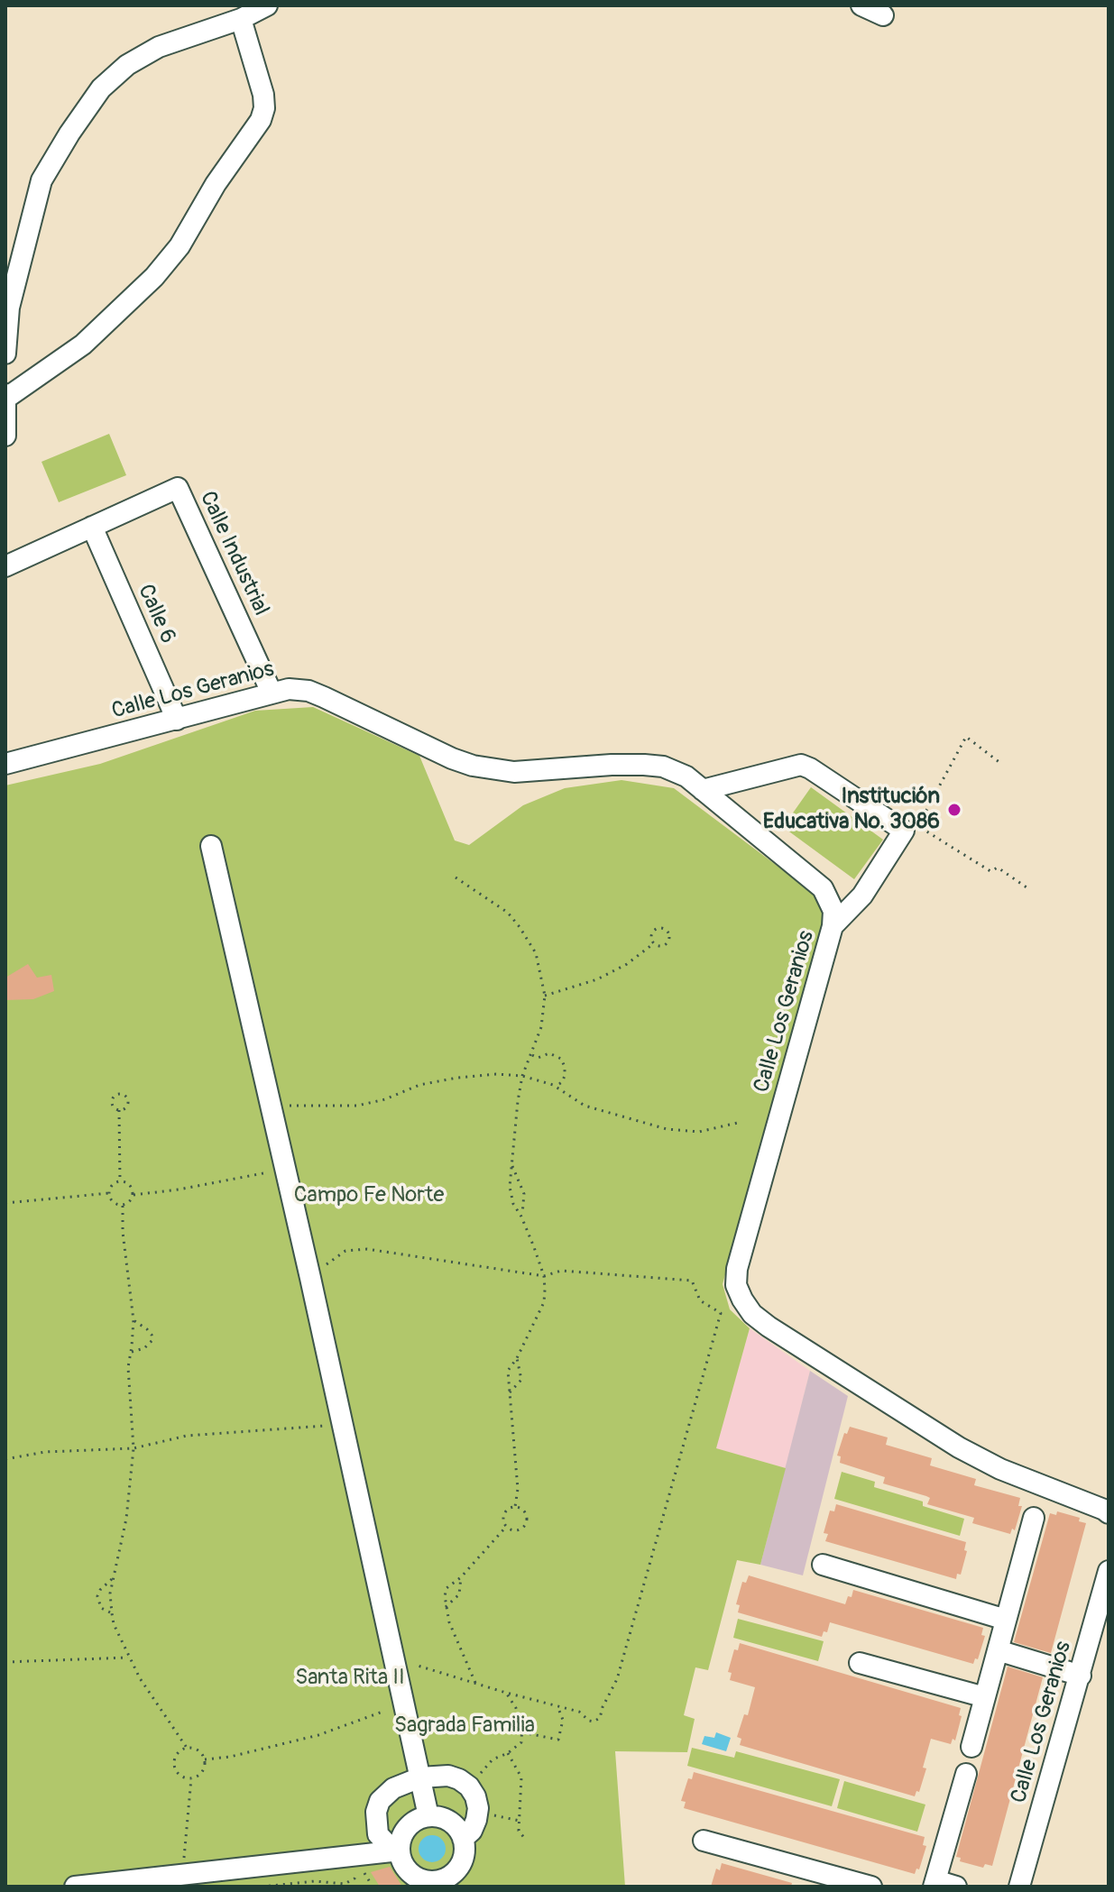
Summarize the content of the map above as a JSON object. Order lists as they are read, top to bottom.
{
  "streets": {
    "street": ["Calle Industrial", "Calle 6", "Calle Los Geranios"]
  },
  "crossings": [
    ["Calle Industrial", "Calle 6"],
    ["Calle Industrial", "Calle Los Geranios"],
    ["Calle 6", "Calle Los Geranios"]
  ],
  "parks": ["Campo Fe Norte", "Santa Rita II", "Sagrada Familia"],
  "places": ["Institución Educativa No. 3086"]
}
